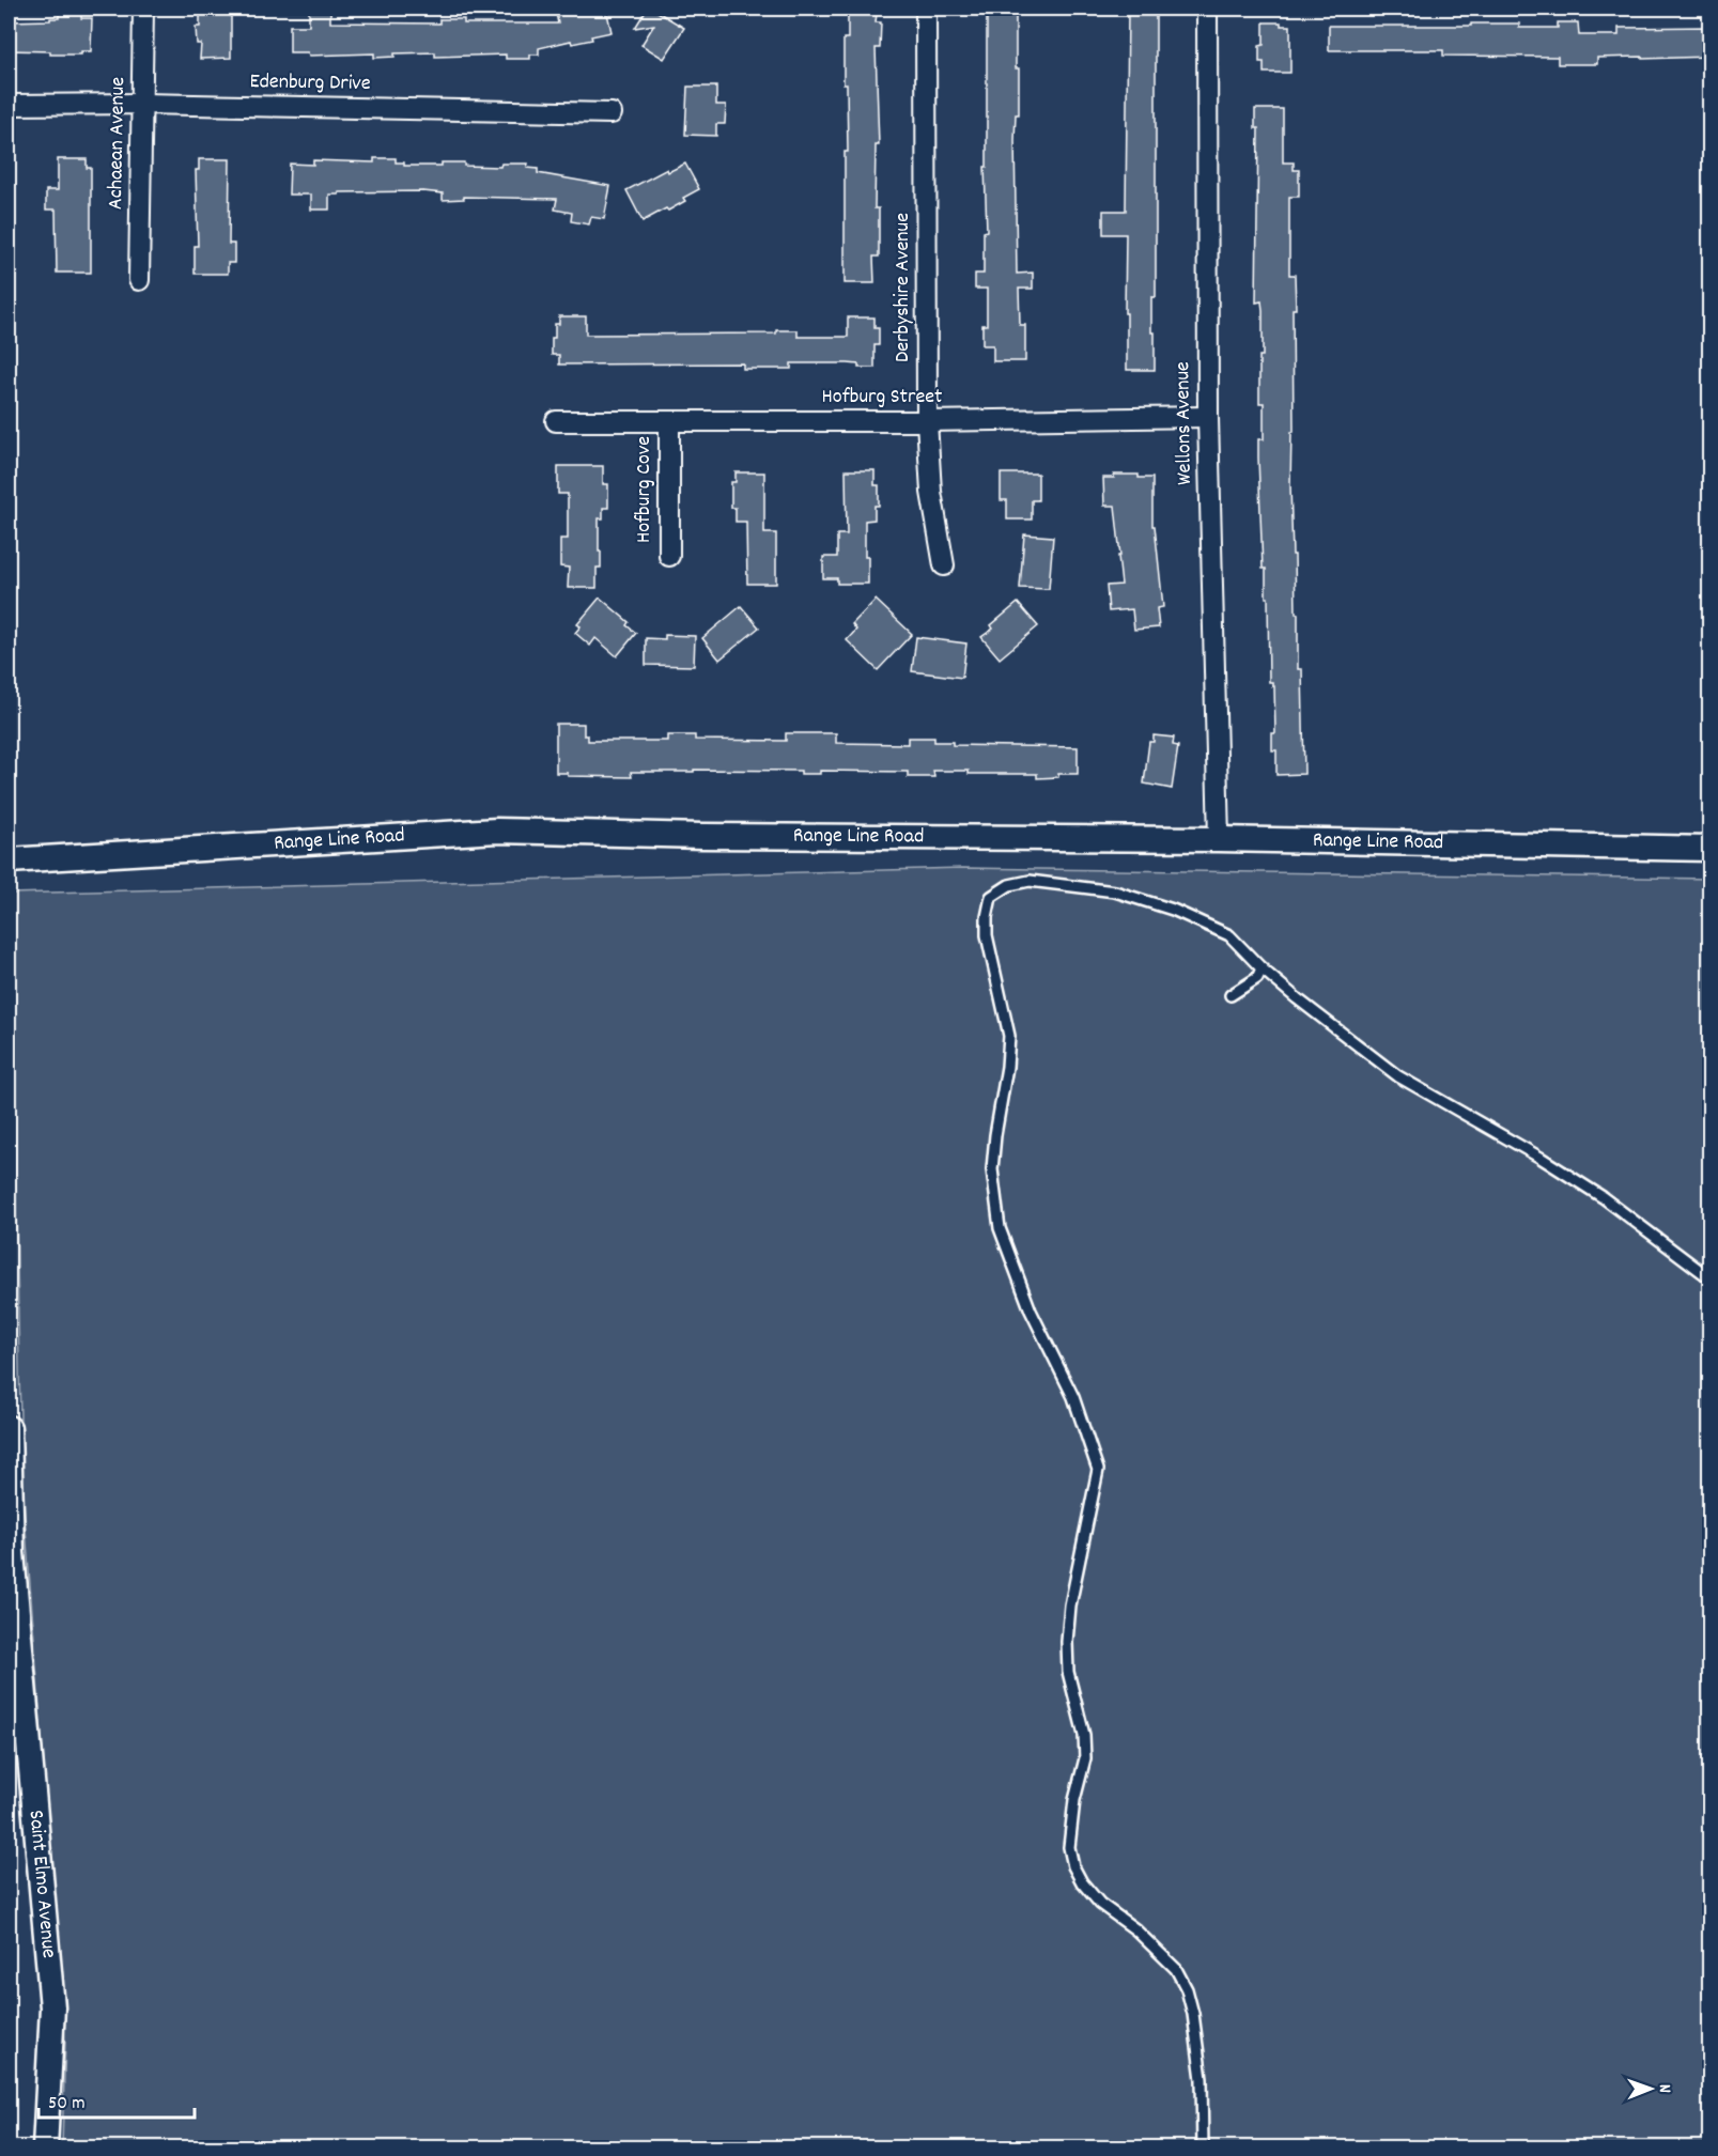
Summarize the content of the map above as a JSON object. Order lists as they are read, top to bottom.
{
  "streets": {
    "street": [
      "Edenburg Drive",
      "Achaean Avenue",
      "Derbyshire Avenue",
      "Hofburg Street",
      "Wellons Avenue",
      "Hofburg Cove",
      "Range Line Road",
      "Saint Elmo Avenue"
    ]
  },
  "crossings": [
    ["Edenburg Drive", "Achaean Avenue"],
    ["Derbyshire Avenue", "Hofburg Street"],
    ["Hofburg Street", "Wellons Avenue"],
    ["Hofburg Street", "Hofburg Cove"],
    ["Wellons Avenue", "Range Line Road"]
  ],
  "scale_bar": "50 m",
  "north": "right"
}
